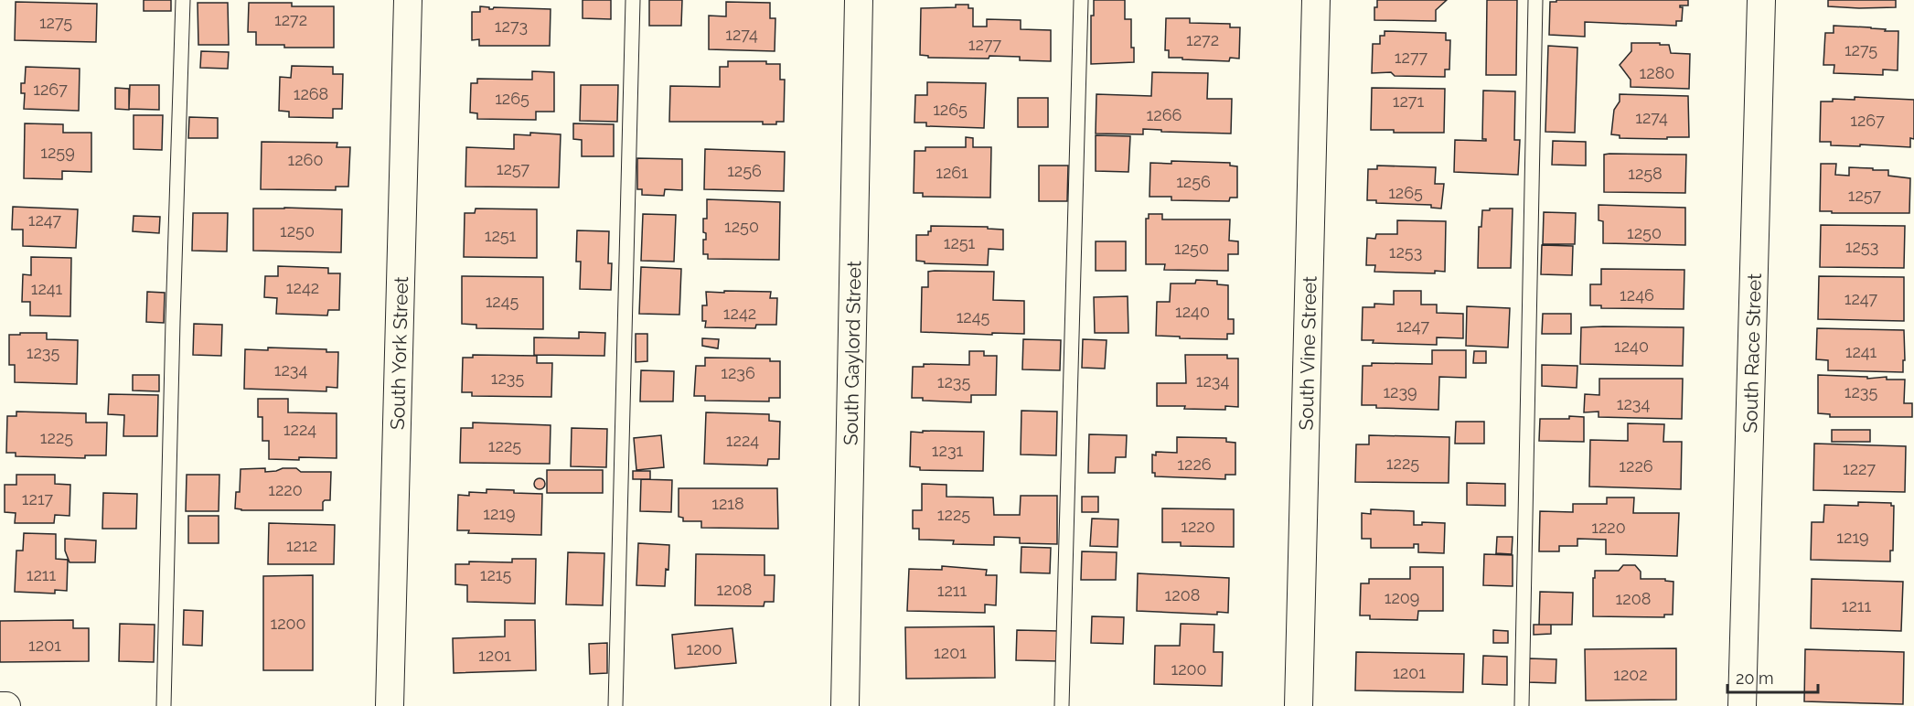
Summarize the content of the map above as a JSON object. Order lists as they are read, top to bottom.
{
  "streets": {
    "street": [
      "South York Street",
      "South Gaylord Street",
      "South Vine Street",
      "South Race Street"
    ]
  },
  "house_numbers": [
    "1272",
    "1275",
    "1273",
    "1274",
    "1272",
    "1277",
    "1275",
    "1277",
    "1280",
    "1267",
    "1268",
    "1265",
    "1271",
    "1265",
    "1266",
    "1274",
    "1267",
    "1259",
    "1260",
    "1257",
    "1256",
    "1261",
    "1258",
    "1256",
    "1265",
    "1257",
    "1247",
    "1250",
    "1250",
    "1250",
    "1251",
    "1251",
    "1253",
    "1250",
    "1253",
    "1242",
    "1241",
    "1246",
    "1247",
    "1245",
    "1240",
    "1242",
    "1245",
    "1247",
    "1240",
    "1241",
    "1235",
    "1234",
    "1236",
    "1235",
    "1234",
    "1235",
    "1239",
    "1235",
    "1234",
    "1224",
    "1225",
    "1224",
    "1225",
    "1231",
    "1225",
    "1226",
    "1226",
    "1227",
    "1220",
    "1217",
    "1218",
    "1219",
    "1225",
    "1220",
    "1220",
    "1219",
    "1212",
    "1211",
    "1215",
    "1208",
    "1211",
    "1208",
    "1209",
    "1208",
    "1211",
    "1200",
    "1201",
    "1200",
    "1201",
    "1201",
    "1200",
    "1201",
    "1202"
  ],
  "scale_bar": "20 m"
}
